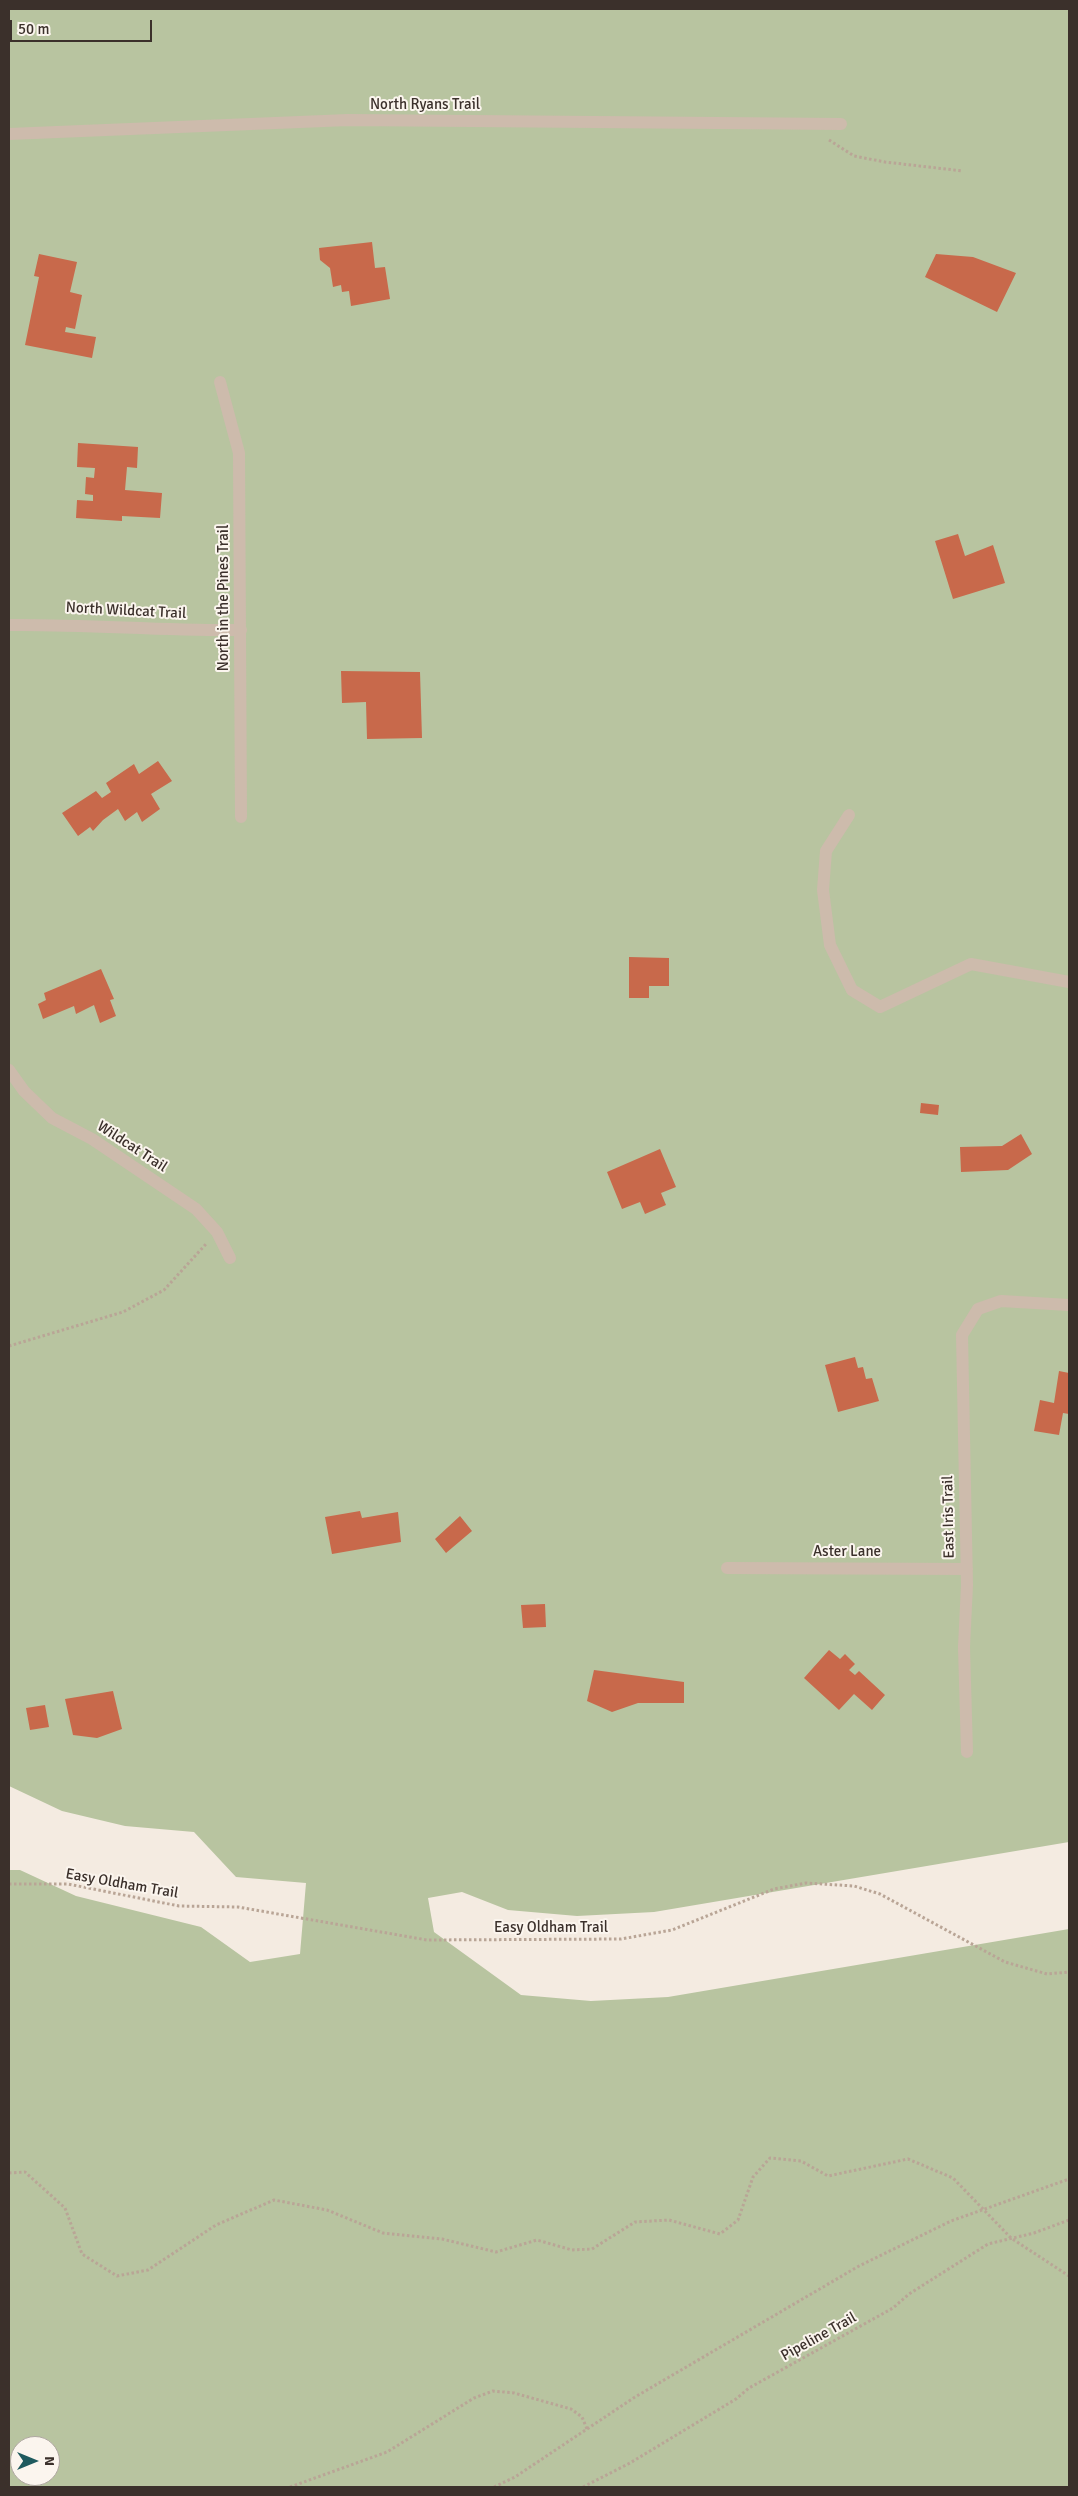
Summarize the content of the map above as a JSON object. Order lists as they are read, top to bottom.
{
  "streets": {
    "street": [
      "North Ryans Trail",
      "North in the Pines Trail",
      "North Wildcat Trail",
      "Wildcat Trail",
      "East Iris Trail",
      "Aster Lane"
    ],
    "path": ["Easy Oldham Trail", "Pipeline Trail"]
  },
  "crossings": [
    ["North in the Pines Trail", "North Wildcat Trail"],
    ["East Iris Trail", "Aster Lane"]
  ],
  "scale_bar": "50 m",
  "north": "right"
}
